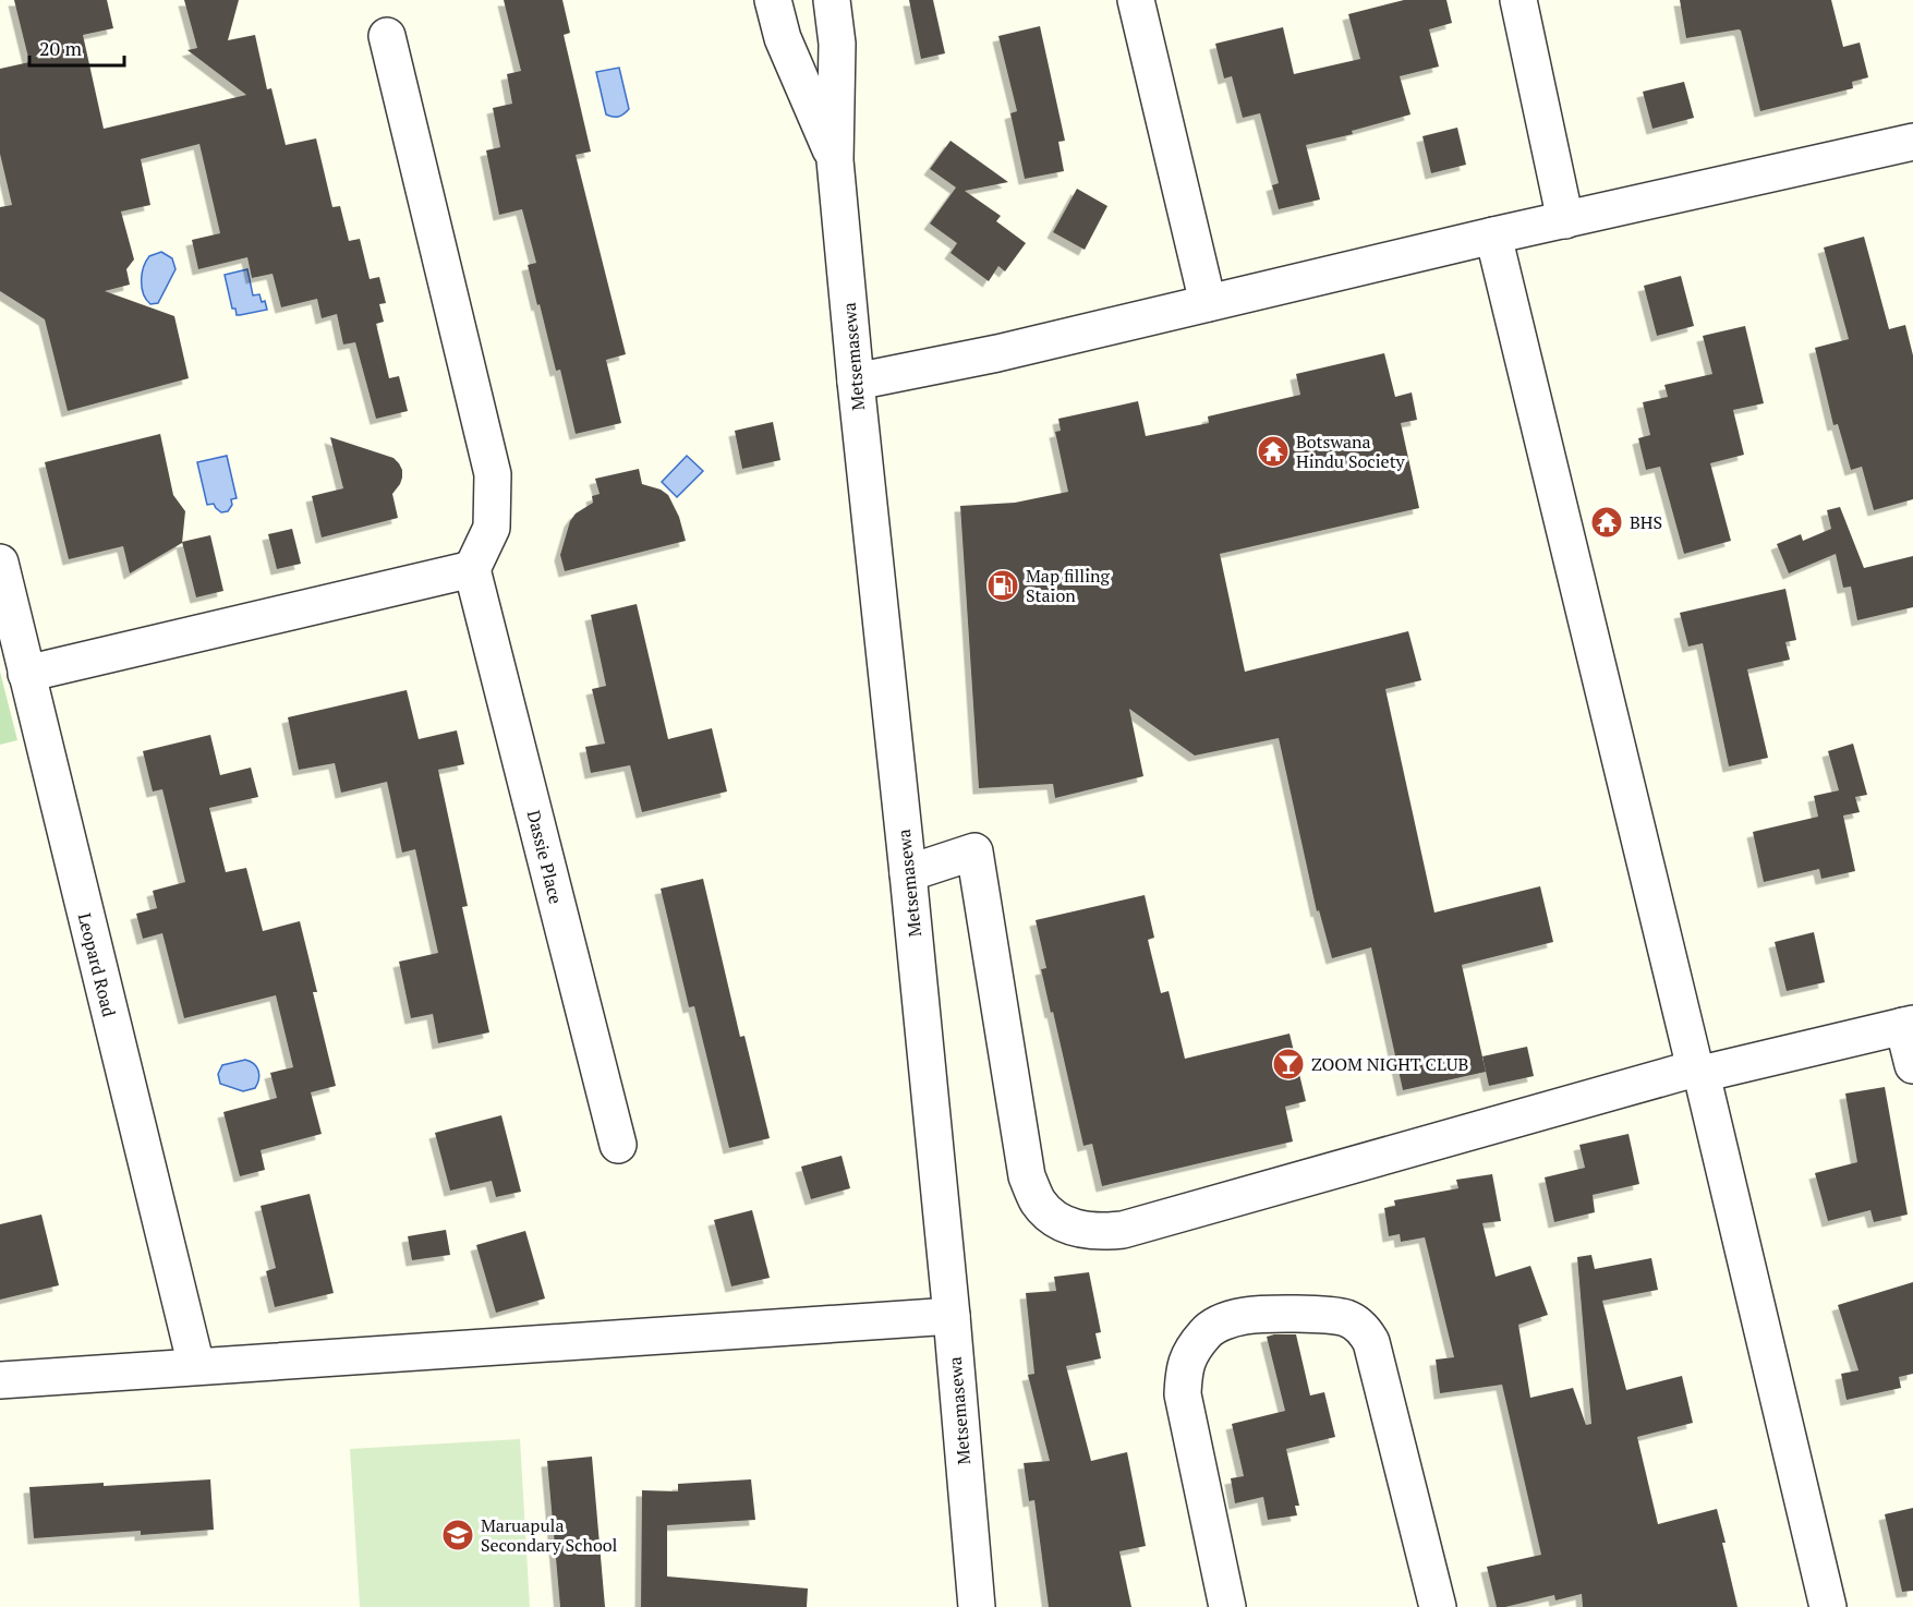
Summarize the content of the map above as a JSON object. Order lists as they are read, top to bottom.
{
  "streets": {
    "street": ["Metsemasewa", "Dassie Place", "Leopard Road"]
  },
  "places": {
    "temple": ["Botswana Hindu Society", "BHS"],
    "fuel station": ["Map filling Staion"],
    "bar": ["ZOOM NIGHT CLUB"],
    "school or university": ["Maruapula Secondary School"]
  },
  "scale_bar": "20 m"
}
